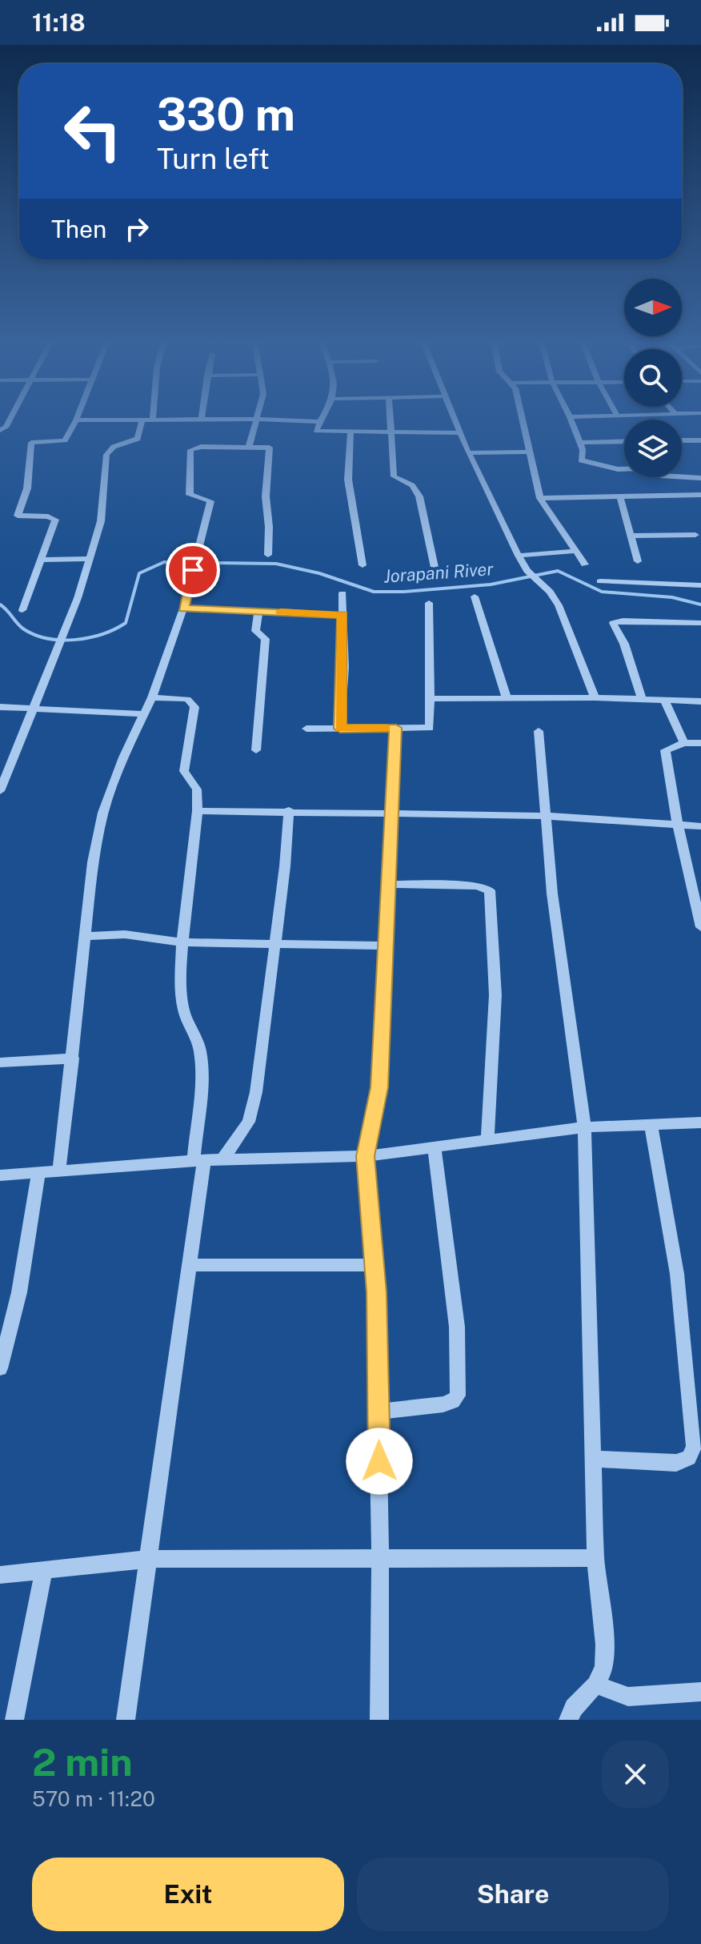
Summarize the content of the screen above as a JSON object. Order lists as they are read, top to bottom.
{
  "water": ["Jorapani River"],
  "north": "right",
  "page": {
    "status": "11:18",
    "turn": ["330 m", "Turn left"],
    "then": "Then",
    "heading": ["2 min", "570 m · 11:20"],
    "buttons": ["Exit", "Share"]
  }
}
